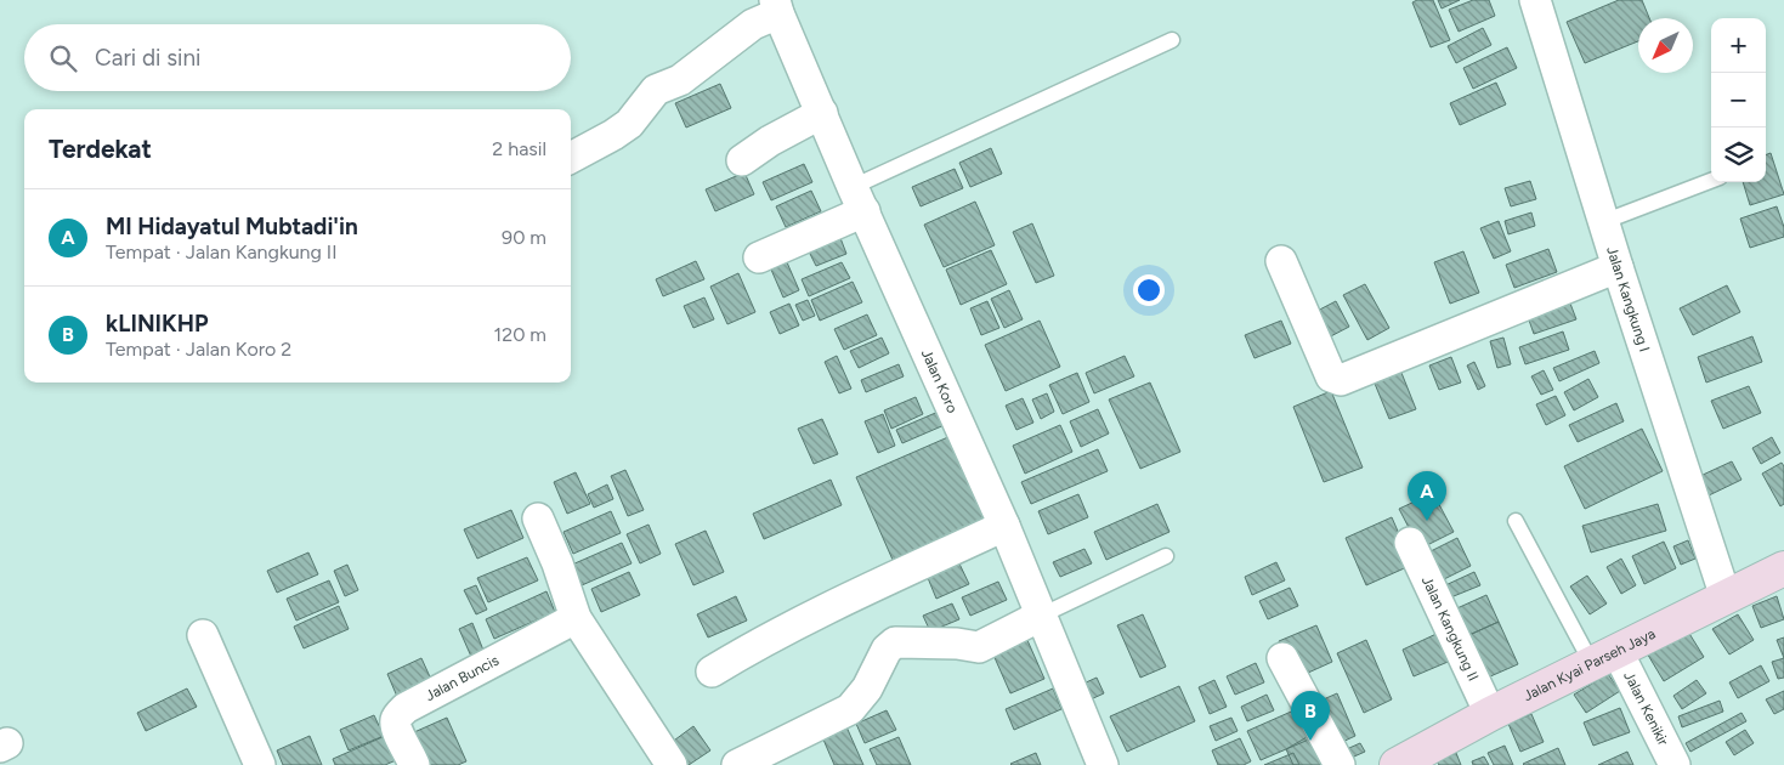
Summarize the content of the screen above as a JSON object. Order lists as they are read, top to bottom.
{
  "streets": {
    "main road": ["Jalan Kyai Parseh Jaya"],
    "street": [
      "Jalan Kangkung I",
      "Jalan Koro",
      "Jalan Kangkung II",
      "Jalan Buncis",
      "Jalan Kenikir"
    ]
  },
  "crossings": [
    ["Jalan Kangkung I", "Jalan Kyai Parseh Jaya"],
    ["Jalan Kangkung II", "Jalan Kyai Parseh Jaya"],
    ["Jalan Kyai Parseh Jaya", "Jalan Kenikir"]
  ],
  "north": "bottom left",
  "page": {
    "map_buttons": ["+", "−"],
    "search": "Cari di sini",
    "heading": ["Terdekat", "2 hasil"],
    "list": [
      {
        "mark": "A",
        "name": "MI Hidayatul Mubtadi'in",
        "note": "Tempat · Jalan Kangkung II",
        "value": "90 m"
      },
      {
        "mark": "B",
        "name": "kLINIKHP",
        "note": "Tempat · Jalan Koro 2",
        "value": "120 m"
      }
    ],
    "pins": ["A", "B"]
  }
}
